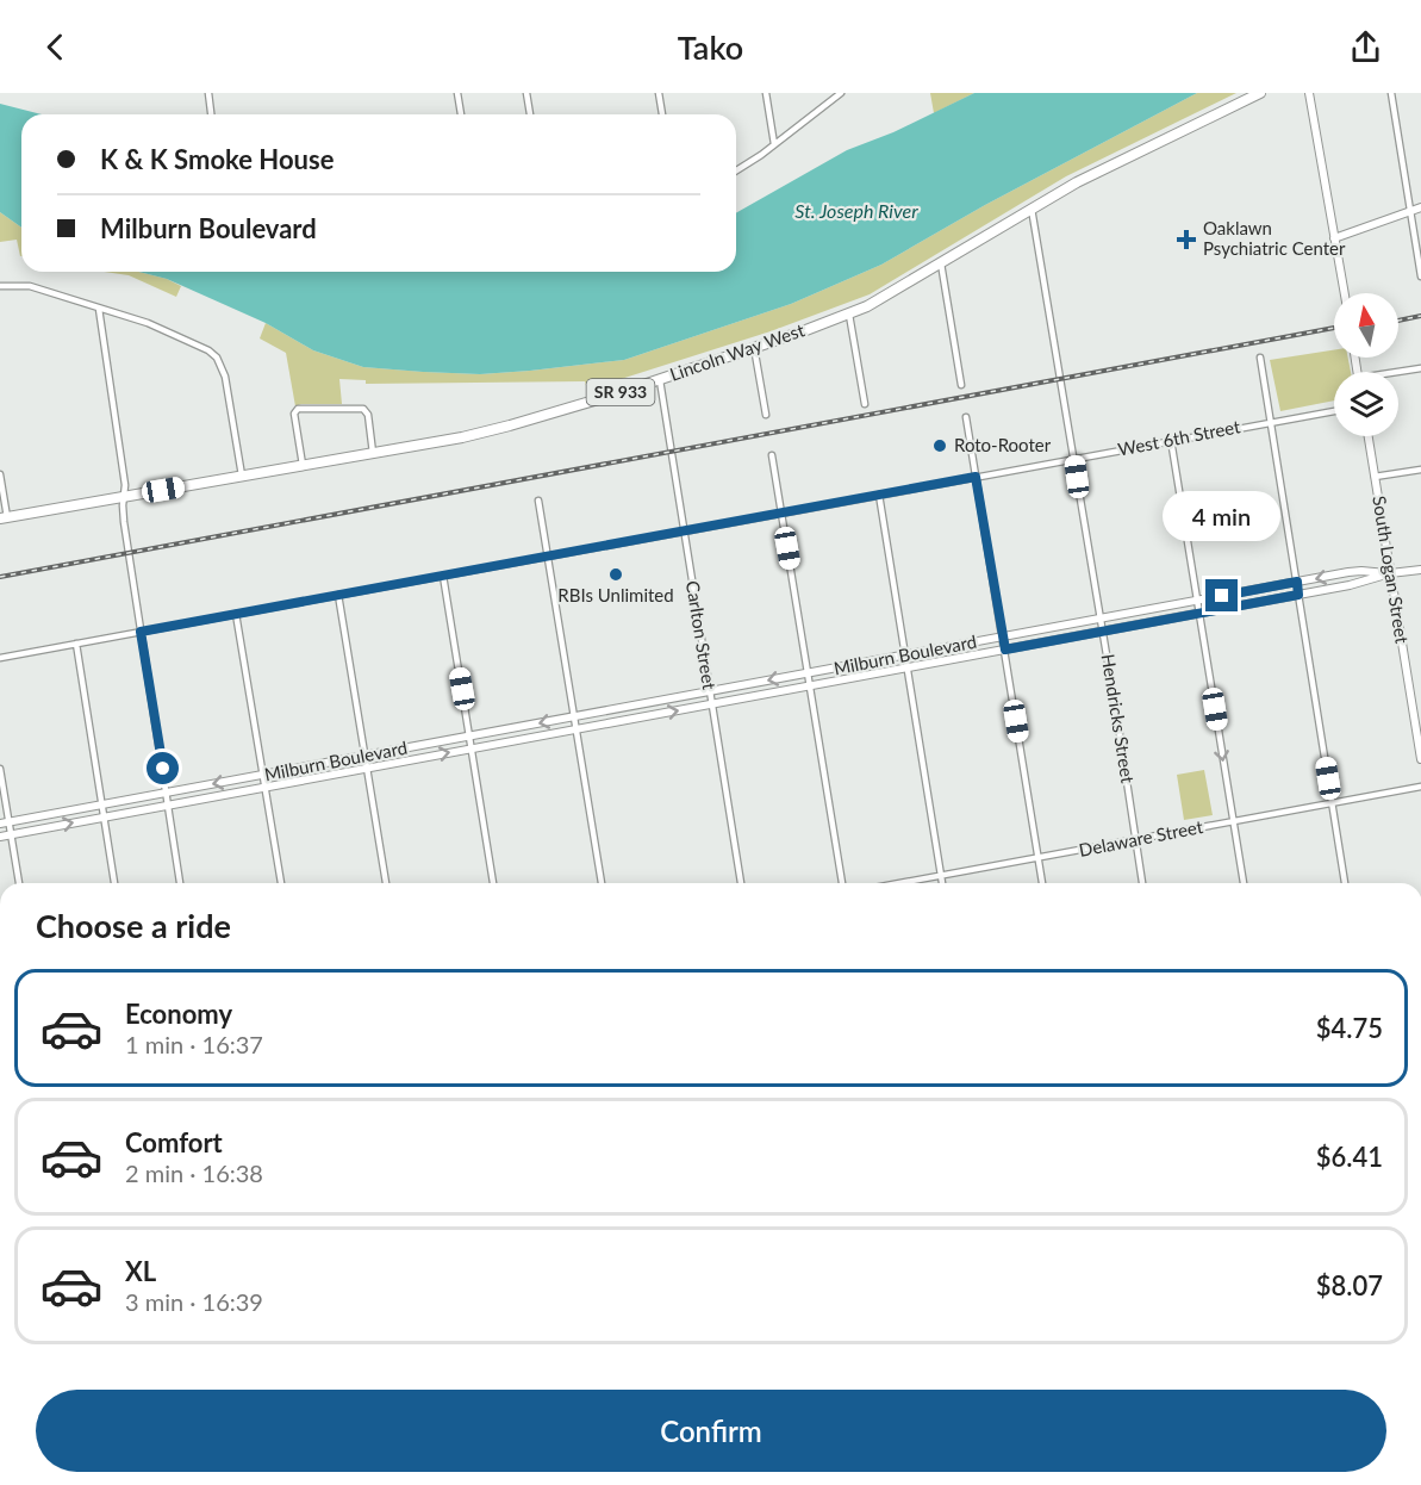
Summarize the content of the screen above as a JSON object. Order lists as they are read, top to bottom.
{
  "streets": {
    "main road": ["Lincoln Way West", "SR 933"],
    "street": [
      "West 6th Street",
      "South Logan Street",
      "Carlton Street",
      "Milburn Boulevard",
      "Hendricks Street",
      "Delaware Street"
    ]
  },
  "crossings": [
    ["Lincoln Way West", "Carlton Street"],
    ["Lincoln Way West", "Hendricks Street"],
    ["West 6th Street", "Carlton Street"],
    ["West 6th Street", "Hendricks Street"],
    ["South Logan Street", "Milburn Boulevard"],
    ["Carlton Street", "Milburn Boulevard"],
    ["Milburn Boulevard", "Hendricks Street"],
    ["Hendricks Street", "Delaware Street"]
  ],
  "water": ["St. Joseph River"],
  "places": {
    "health": ["Oaklawn Psychiatric Center"],
    "other": ["Roto-Rooter", "RBIs Unlimited"]
  },
  "north": "top",
  "page": {
    "header": "Tako",
    "banner": ["K & K Smoke House", "Milburn Boulevard"],
    "bubble": "4 min",
    "heading": "Choose a ride",
    "list": [
      {
        "name": "Economy",
        "note": "1 min · 16:37",
        "value": "$4.75"
      },
      {
        "name": "Comfort",
        "note": "2 min · 16:38",
        "value": "$6.41"
      },
      {
        "name": "XL",
        "note": "3 min · 16:39",
        "value": "$8.07"
      }
    ],
    "buttons": "Confirm"
  }
}
